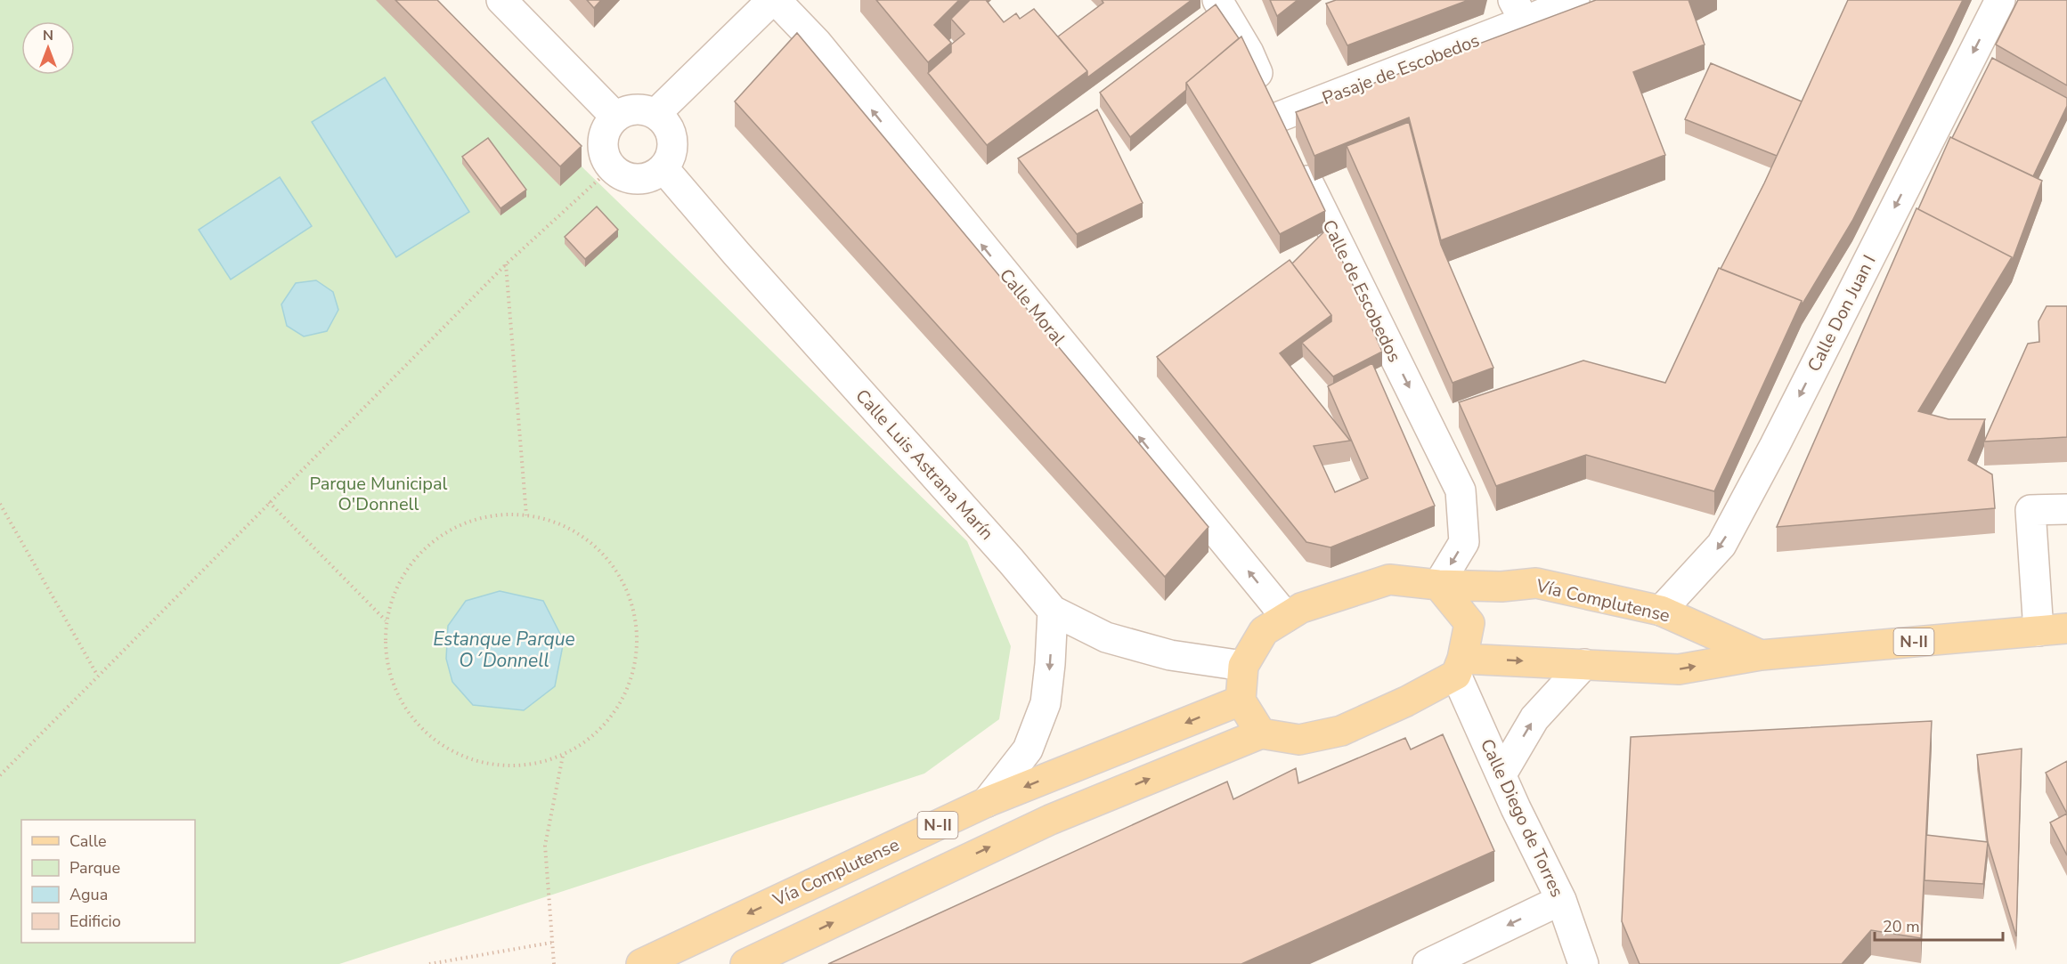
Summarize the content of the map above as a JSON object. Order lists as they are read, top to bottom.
{
  "streets": {
    "main road": ["Vía Complutense", "N-II"],
    "street": [
      "Pasaje de Escobedos",
      "Calle de Escobedos",
      "Calle Moral",
      "Calle Don Juan I",
      "Calle Luis Astrana Marín",
      "Calle Diego de Torres"
    ]
  },
  "crossings": [
    ["Pasaje de Escobedos", "Calle de Escobedos"],
    ["Calle de Escobedos", "Vía Complutense"],
    ["Calle Moral", "Vía Complutense"],
    ["Calle Don Juan I", "Vía Complutense"],
    ["Calle Luis Astrana Marín", "Vía Complutense"],
    ["Vía Complutense", "Calle Diego de Torres"]
  ],
  "one_way": ["Calle de Escobedos", "Calle Moral", "Calle Don Juan I"],
  "water": ["Estanque Parque O´Donnell"],
  "parks": ["Parque Municipal O'Donnell"],
  "legend": [
    "Calle",
    "Parque",
    "Agua",
    "Edificio"
  ],
  "scale_bar": "20 m",
  "north": "top"
}
